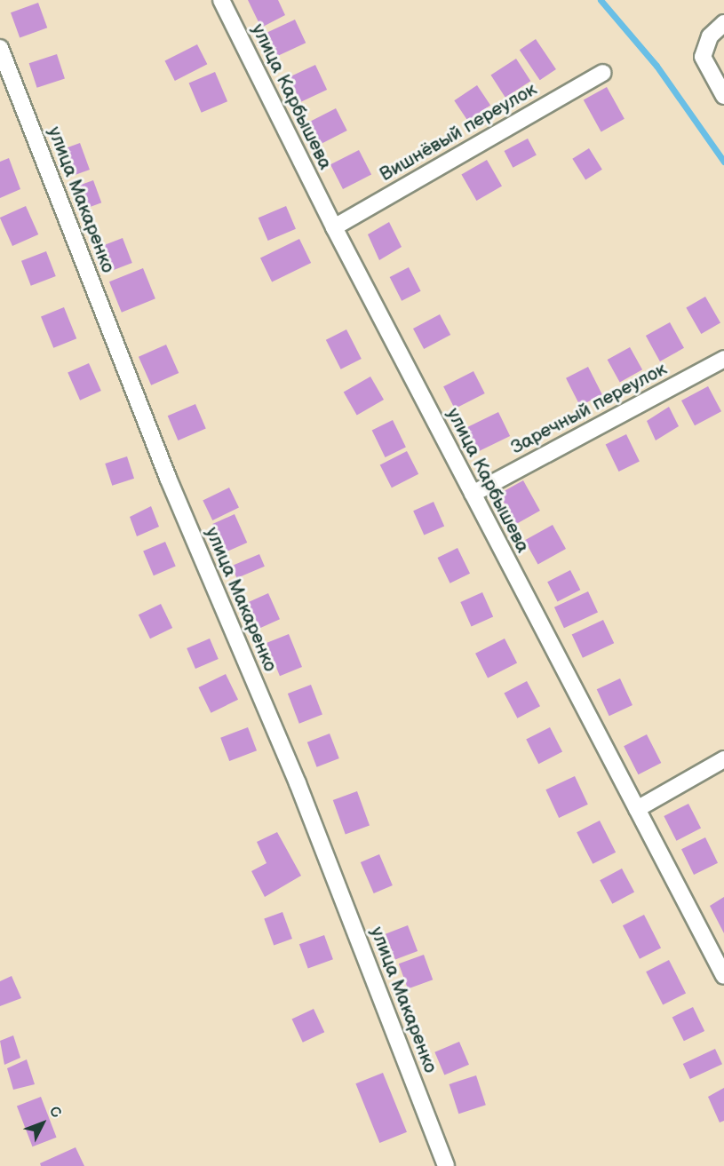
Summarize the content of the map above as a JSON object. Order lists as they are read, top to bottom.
{
  "streets": {
    "street": [
      "улица Карбышева",
      "Вишнёвый переулок",
      "улица Макаренко",
      "Заречный переулок"
    ]
  },
  "crossings": [
    ["улица Карбышева", "Вишнёвый переулок"],
    ["улица Карбышева", "Заречный переулок"]
  ],
  "north": "top right"
}
